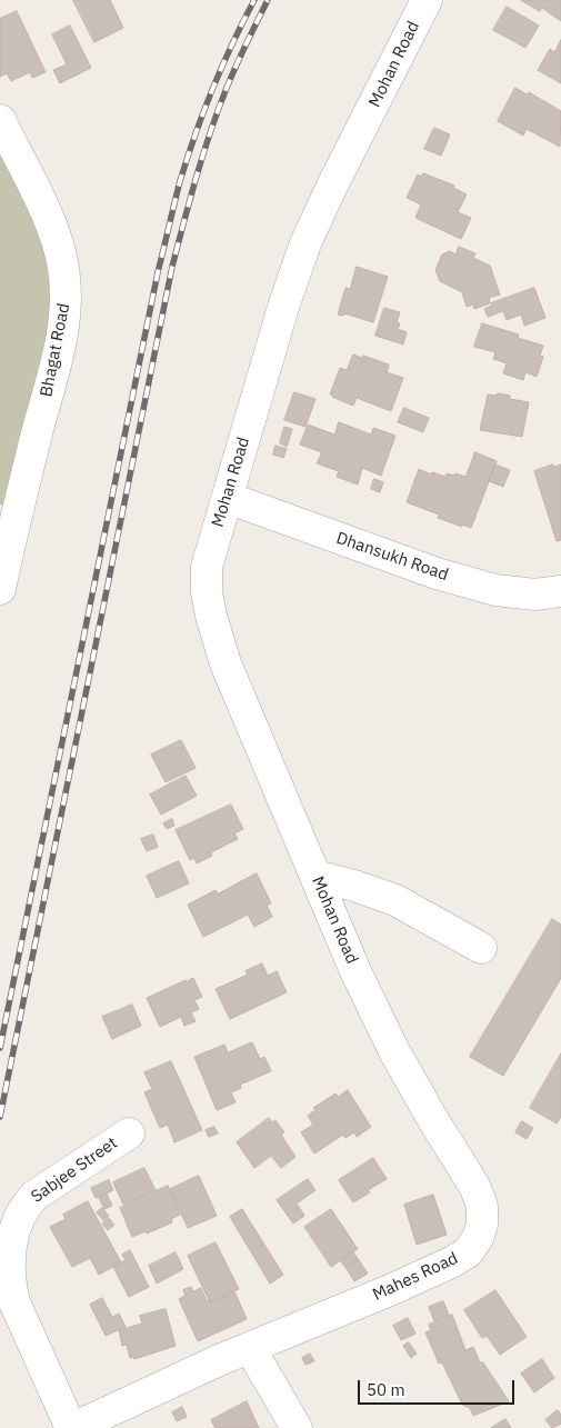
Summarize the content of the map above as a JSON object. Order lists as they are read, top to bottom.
{
  "streets": {
    "street": [
      "Mohan Road",
      "Bhagat Road",
      "Dhansukh Road",
      "Sabjee Street",
      "Mahes Road"
    ]
  },
  "crossings": [
    ["Mohan Road", "Dhansukh Road"],
    ["Mohan Road", "Mahes Road"],
    ["Sabjee Street", "Mahes Road"]
  ],
  "scale_bar": "50 m"
}
